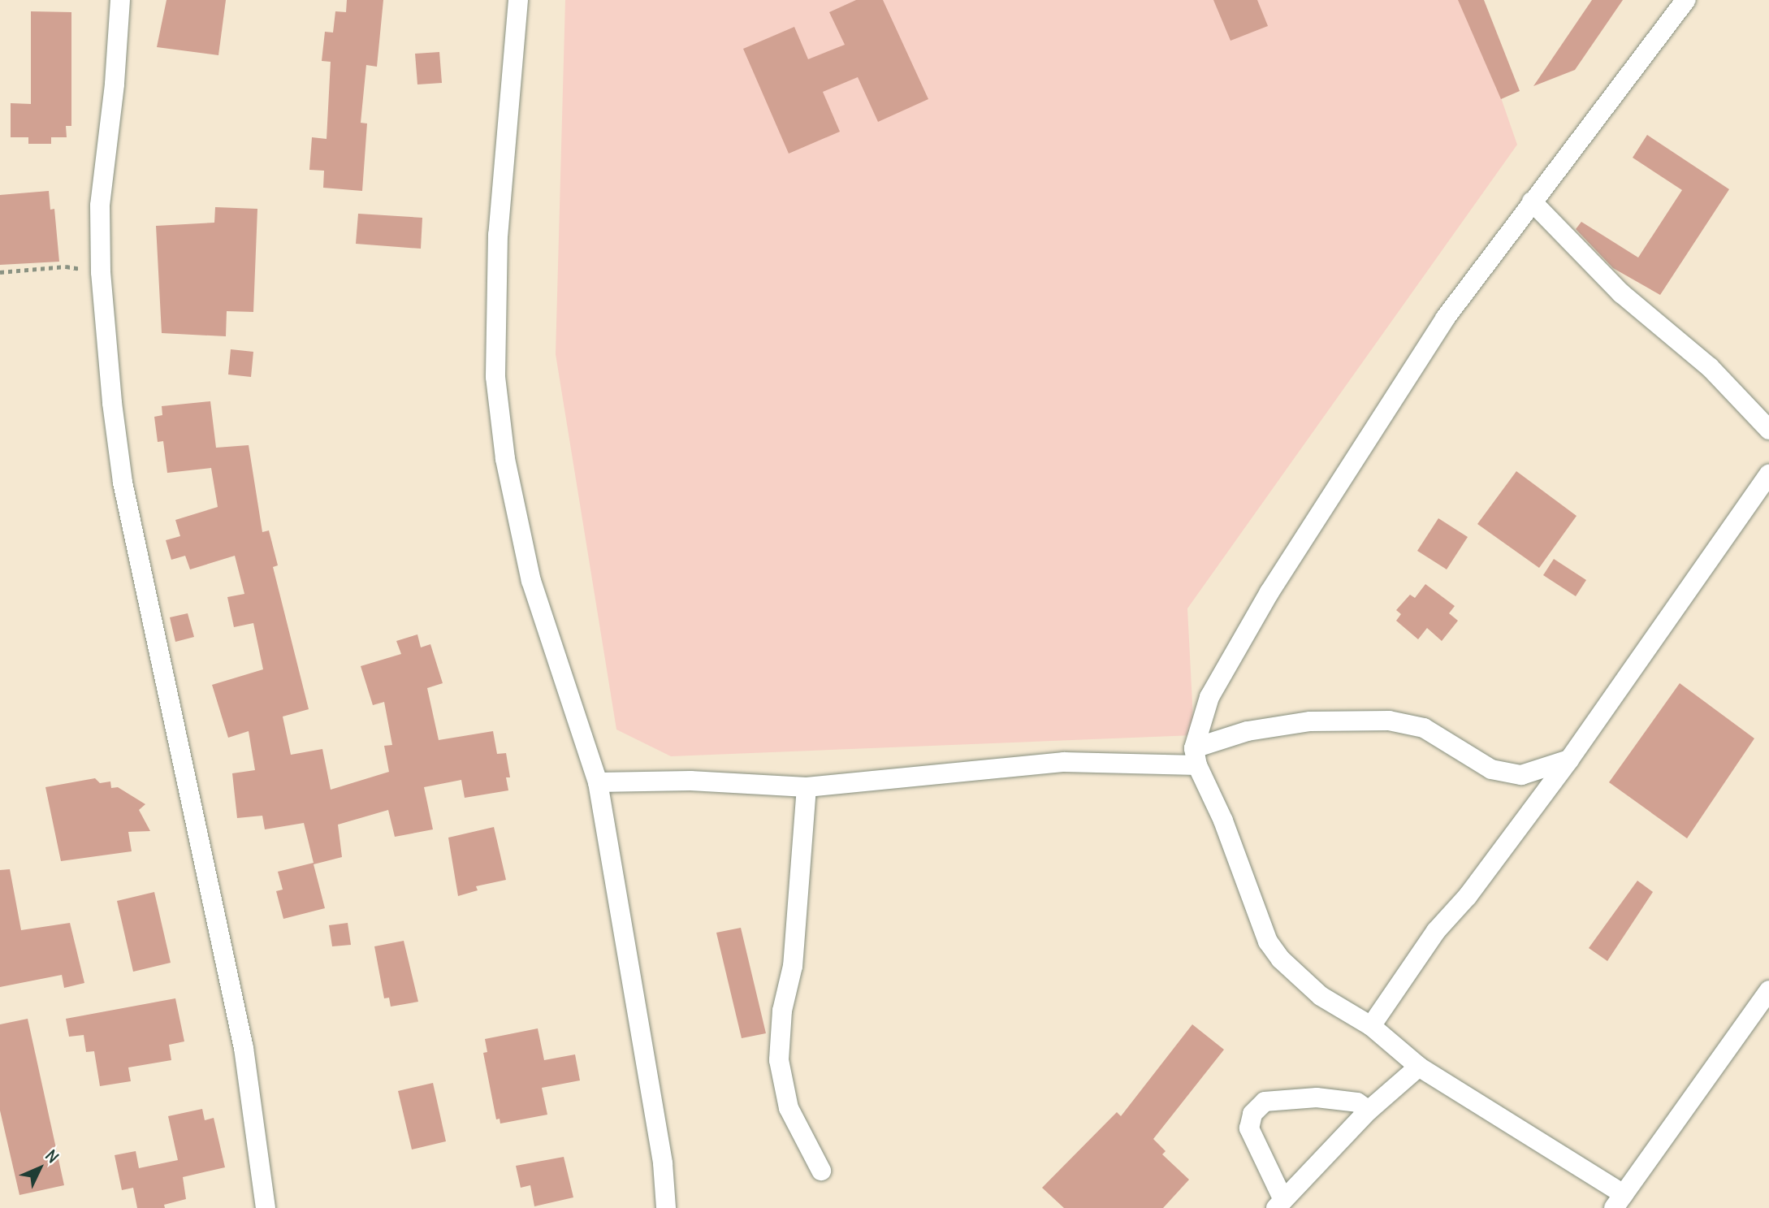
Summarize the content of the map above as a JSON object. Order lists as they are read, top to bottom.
{
  "north": "top right"
}
